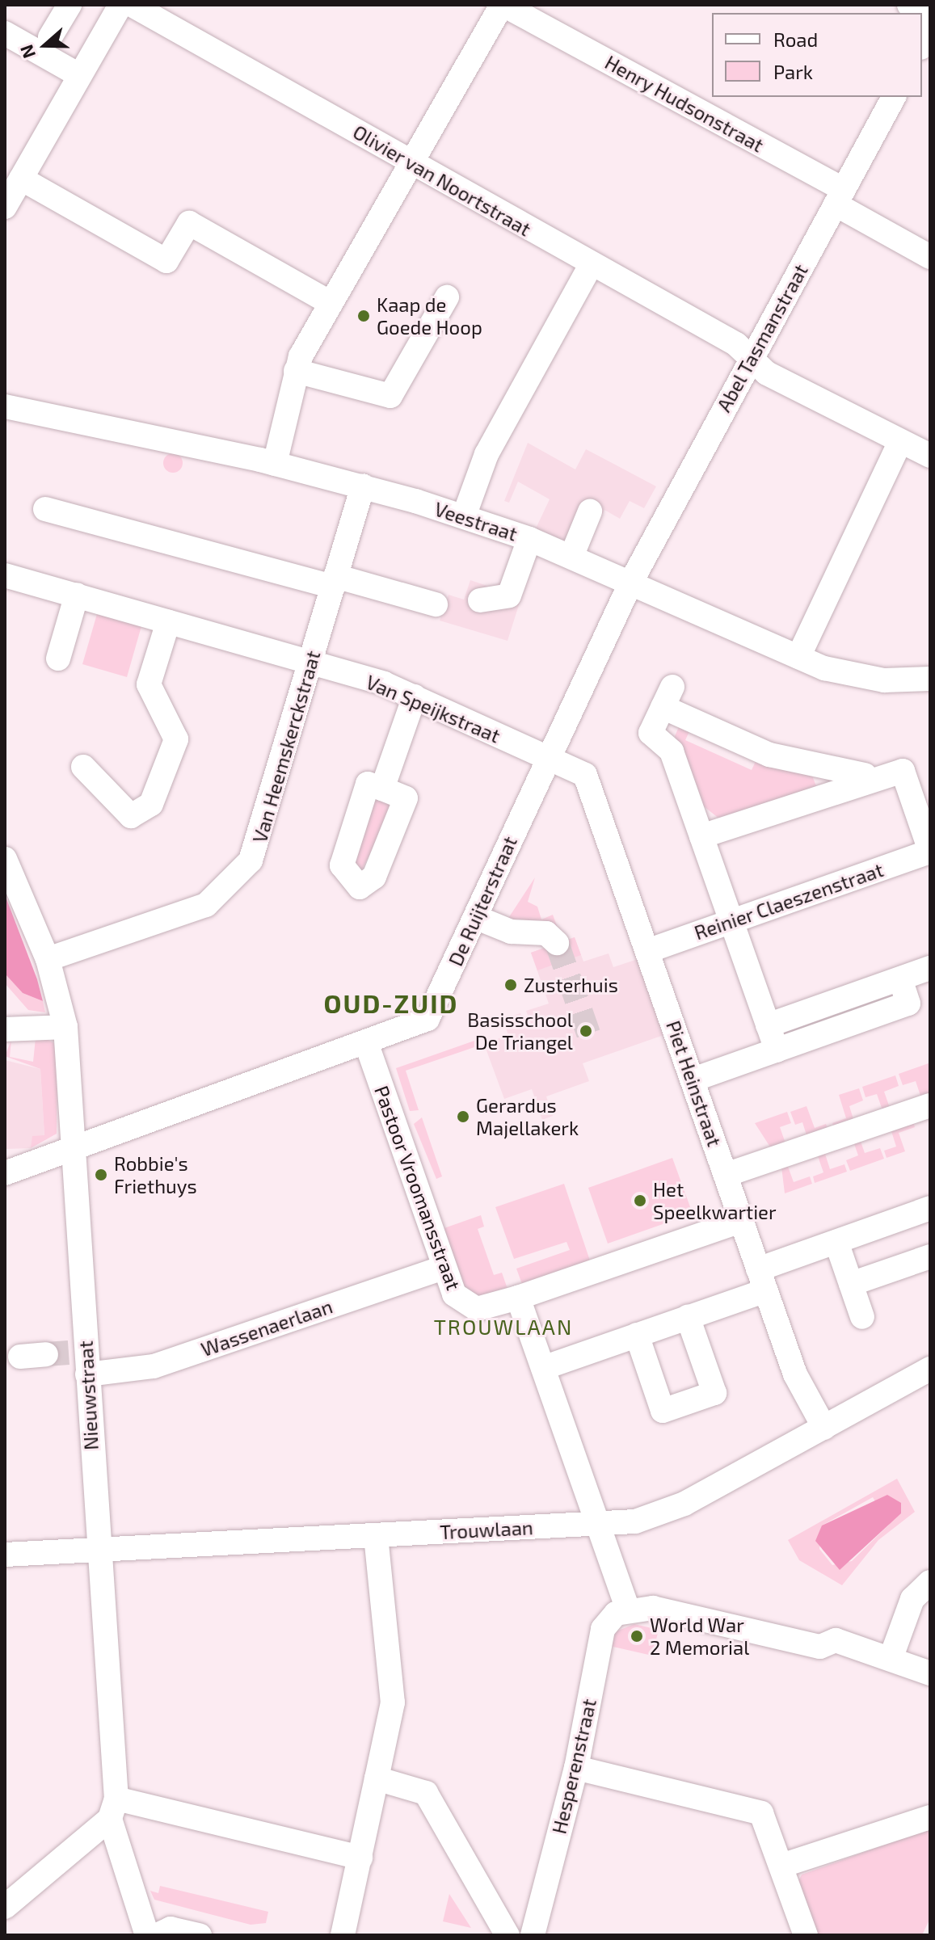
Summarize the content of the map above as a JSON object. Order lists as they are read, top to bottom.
{
  "streets": {
    "street": [
      "Henry Hudsonstraat",
      "Olivier van Noortstraat",
      "Abel Tasmanstraat",
      "Veestraat",
      "Van Speijkstraat",
      "Van Heemskerckstraat",
      "De Ruijterstraat",
      "Reinier Claeszenstraat",
      "Piet Heinstraat",
      "Pastoor Vroomansstraat",
      "Wassenaerlaan",
      "Nieuwstraat",
      "Trouwlaan",
      "Hesperenstraat"
    ]
  },
  "crossings": [
    ["Henry Hudsonstraat", "Abel Tasmanstraat"],
    ["Olivier van Noortstraat", "Abel Tasmanstraat"],
    ["Abel Tasmanstraat", "Veestraat"],
    ["Abel Tasmanstraat", "De Ruijterstraat"],
    ["Veestraat", "Van Heemskerckstraat"],
    ["Veestraat", "De Ruijterstraat"],
    ["Van Speijkstraat", "Van Heemskerckstraat"],
    ["Van Speijkstraat", "De Ruijterstraat"],
    ["Van Speijkstraat", "Piet Heinstraat"],
    ["Van Heemskerckstraat", "Nieuwstraat"],
    ["De Ruijterstraat", "Piet Heinstraat"],
    ["De Ruijterstraat", "Pastoor Vroomansstraat"],
    ["De Ruijterstraat", "Nieuwstraat"],
    ["Reinier Claeszenstraat", "Piet Heinstraat"],
    ["Piet Heinstraat", "Trouwlaan"],
    ["Pastoor Vroomansstraat", "Wassenaerlaan"],
    ["Wassenaerlaan", "Nieuwstraat"],
    ["Nieuwstraat", "Trouwlaan"]
  ],
  "districts": ["OUD-ZUID", "TROUWLAAN"],
  "places": [
    "Kaap de Goede Hoop",
    "Zusterhuis",
    "Basisschool De Triangel",
    "Gerardus Majellakerk",
    "Robbie's Friethuys",
    "Het Speelkwartier",
    "World War 2 Memorial"
  ],
  "legend": ["Road", "Park"],
  "north": "left"
}
